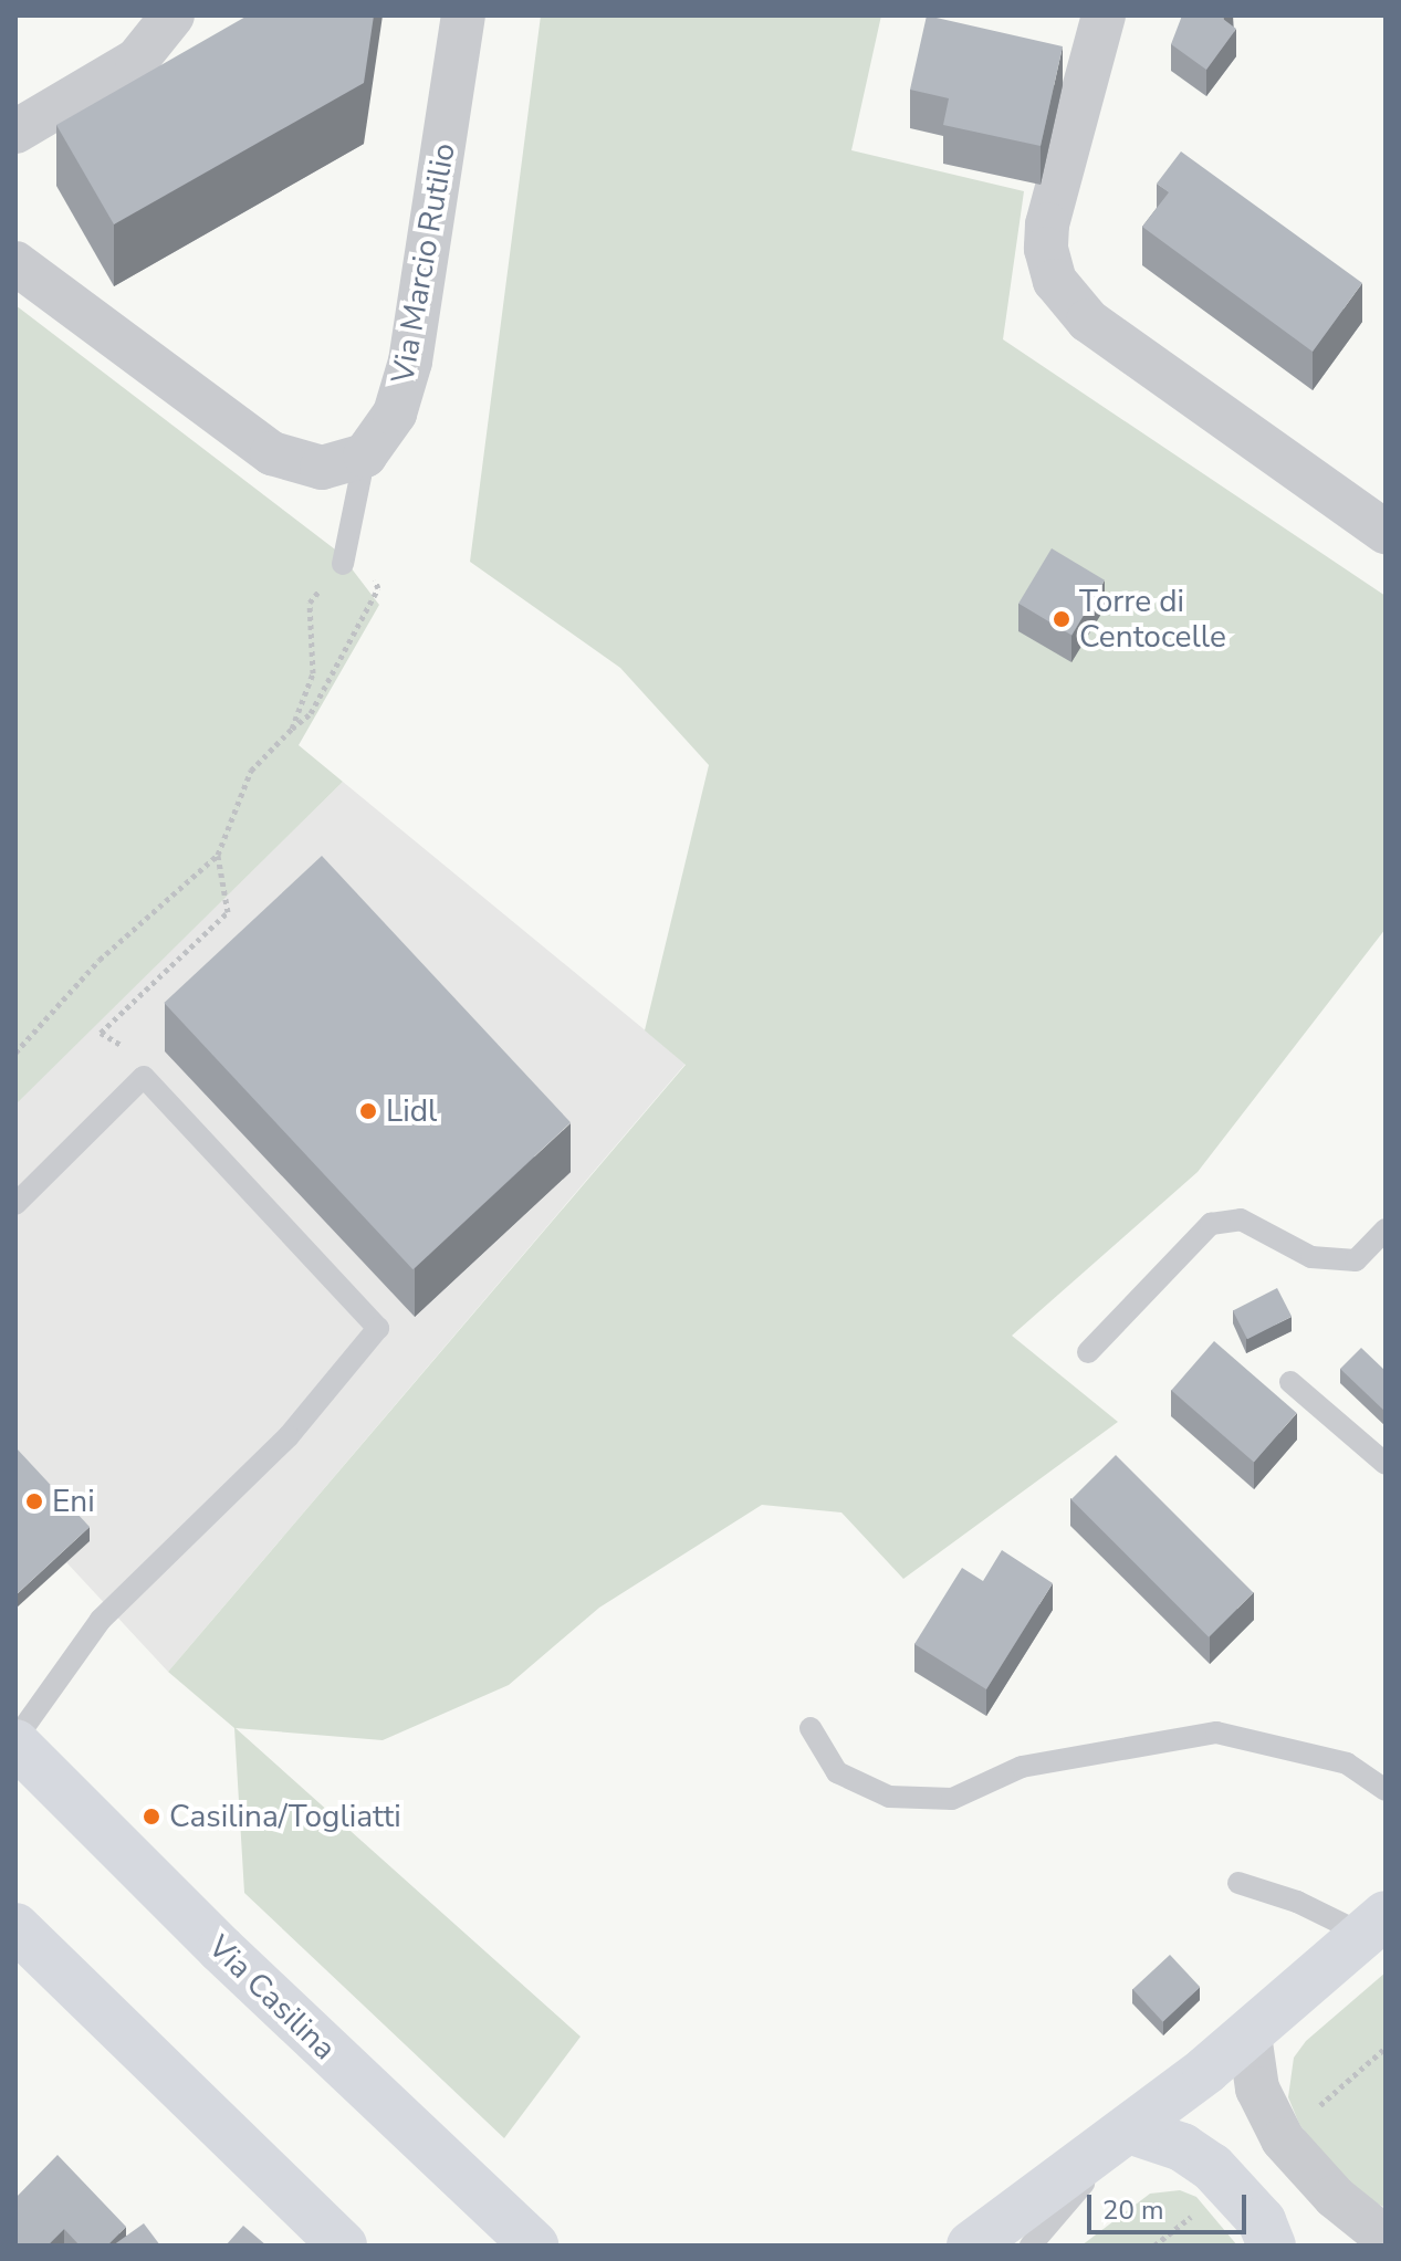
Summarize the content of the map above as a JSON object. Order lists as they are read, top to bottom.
{
  "streets": {
    "main road": ["Via Casilina"],
    "street": ["Via Marcio Rutilio"]
  },
  "places": [
    "Torre di Centocelle",
    "Lidl",
    "Eni",
    "Casilina/Togliatti"
  ],
  "scale_bar": "20 m"
}
